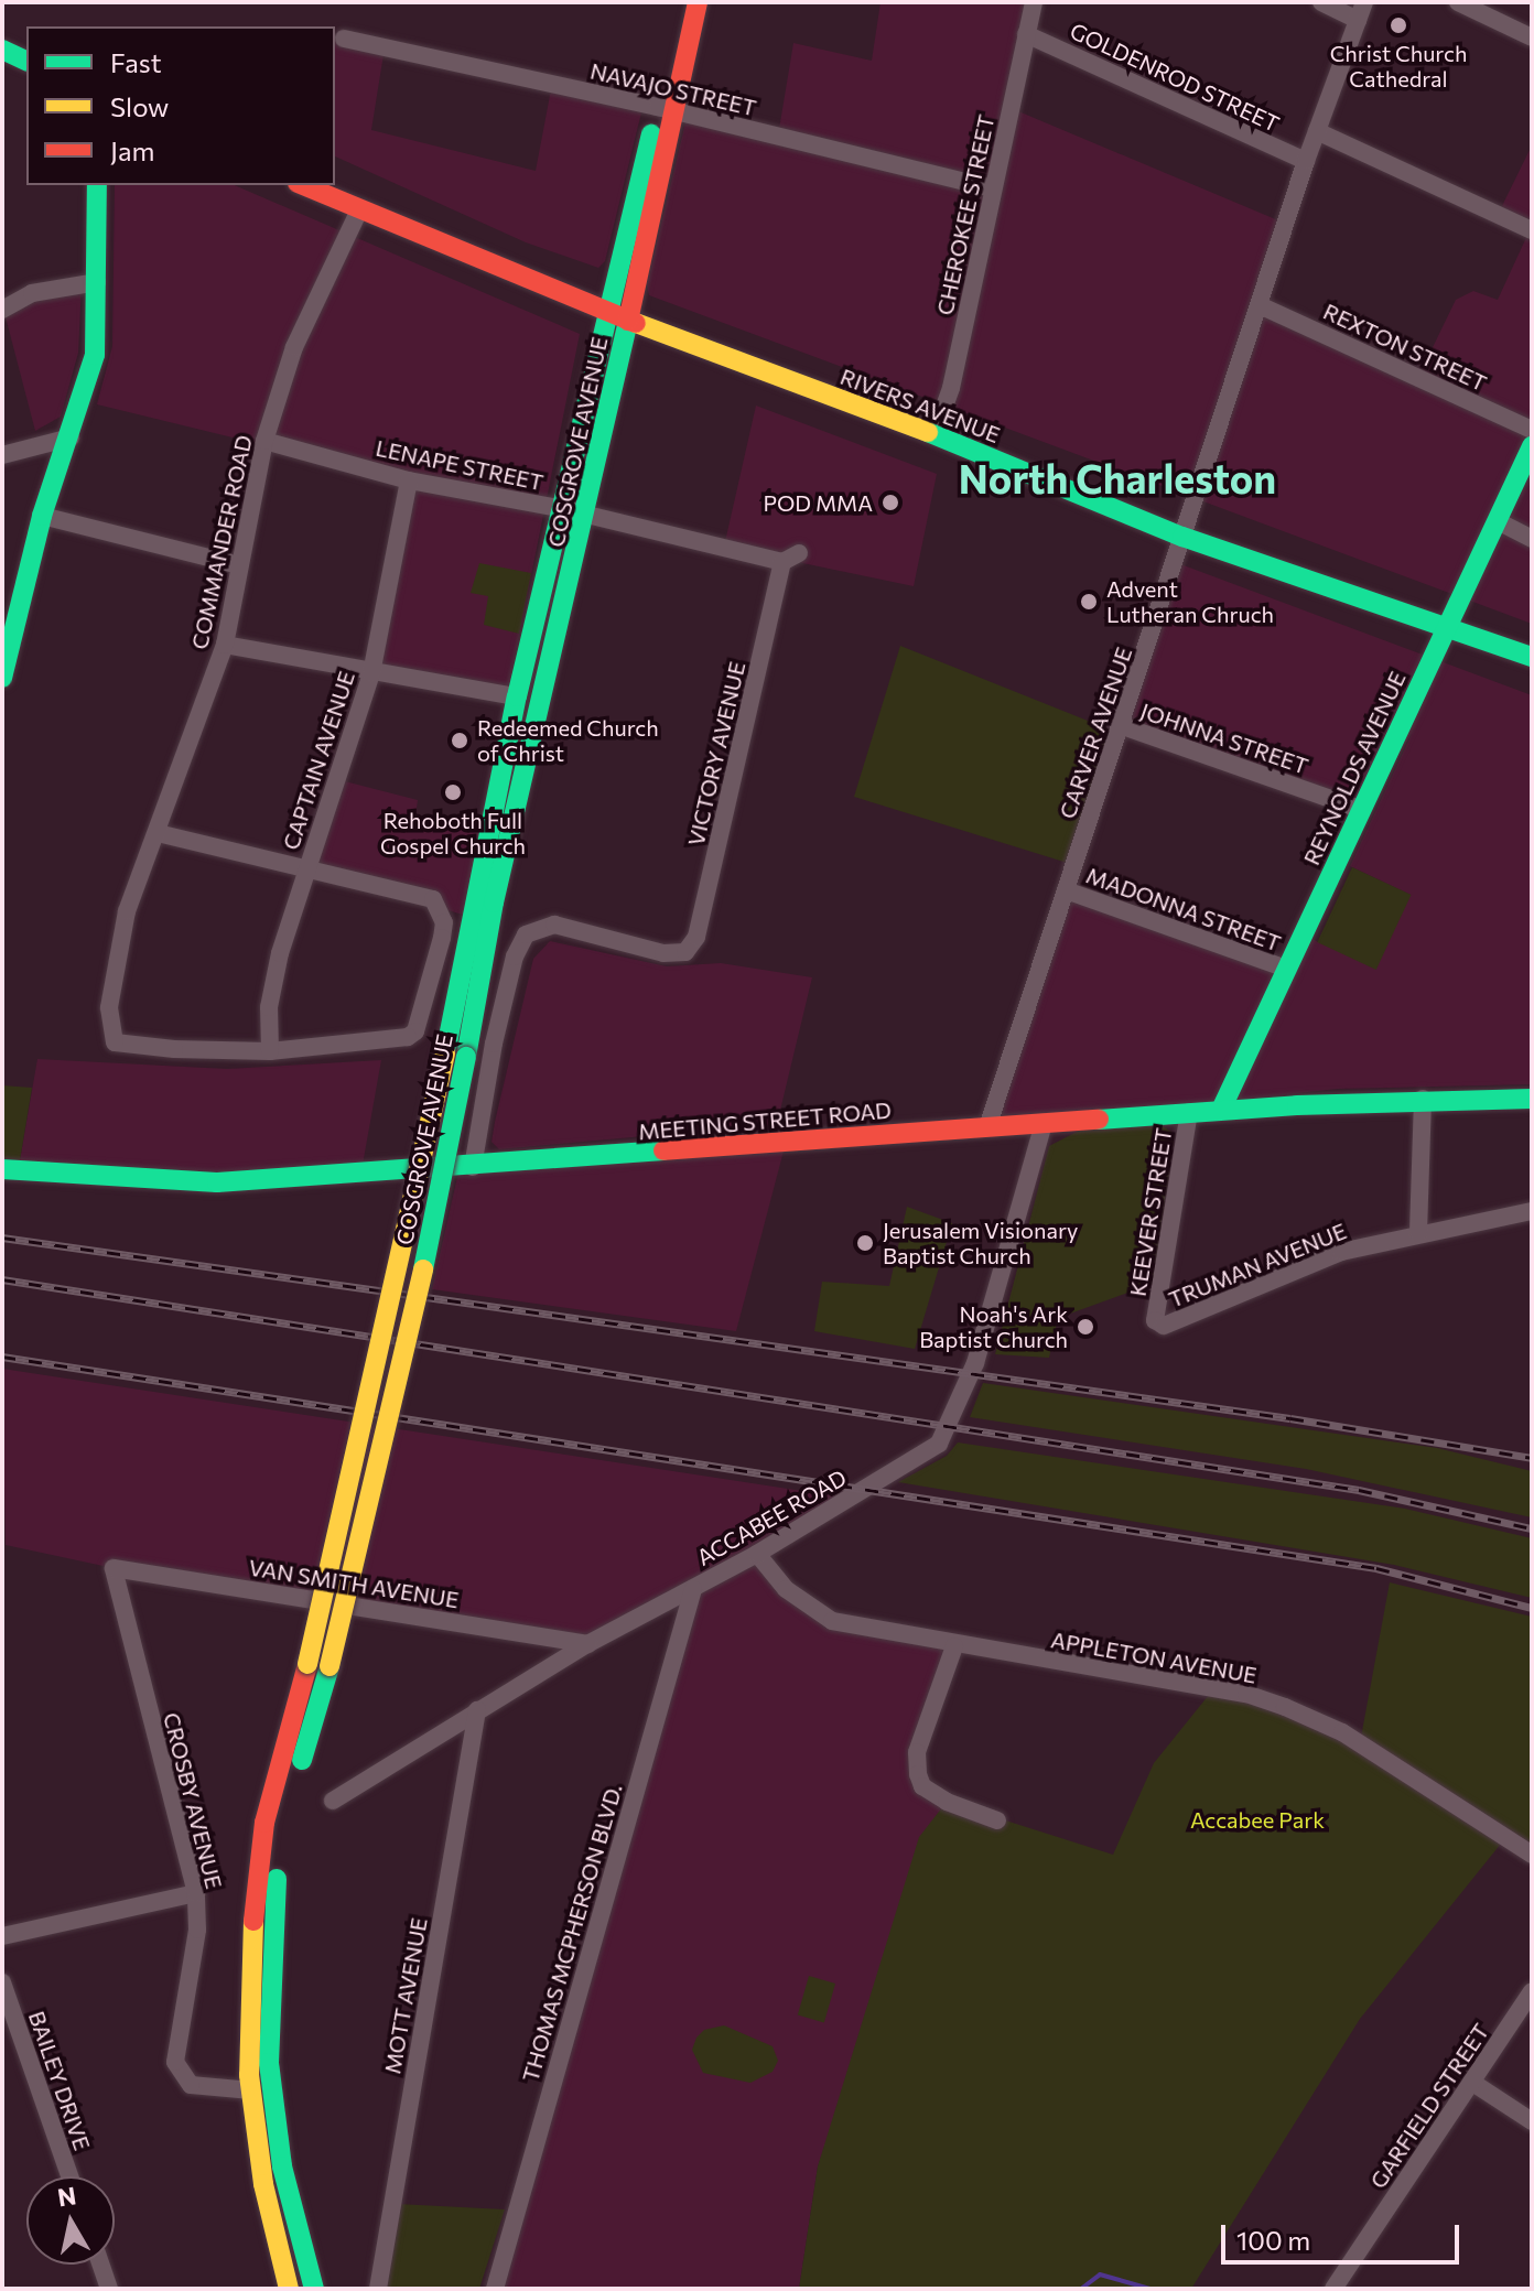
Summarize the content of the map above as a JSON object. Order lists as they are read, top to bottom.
{
  "streets": {
    "main road": [
      "RIVERS AVENUE",
      "COSGROVE AVENUE",
      "REYNOLDS AVENUE",
      "MEETING STREET ROAD"
    ],
    "street": [
      "GOLDENROD STREET",
      "NAVAJO STREET",
      "CHEROKEE STREET",
      "REXTON STREET",
      "LENAPE STREET",
      "COMMANDER ROAD",
      "CARVER AVENUE",
      "JOHNNA STREET",
      "VICTORY AVENUE",
      "CAPTAIN AVENUE",
      "MADONNA STREET",
      "KEEVER STREET",
      "TRUMAN AVENUE",
      "ACCABEE ROAD",
      "VAN SMITH AVENUE",
      "APPLETON AVENUE",
      "CROSBY AVENUE",
      "THOMAS MCPHERSON BLVD.",
      "MOTT AVENUE",
      "BAILEY DRIVE",
      "GARFIELD STREET"
    ]
  },
  "crossings": [
    ["GOLDENROD STREET", "CHEROKEE STREET"],
    ["GOLDENROD STREET", "CARVER AVENUE"],
    ["NAVAJO STREET", "CHEROKEE STREET"],
    ["NAVAJO STREET", "COSGROVE AVENUE"],
    ["CHEROKEE STREET", "RIVERS AVENUE"],
    ["REXTON STREET", "CARVER AVENUE"],
    ["RIVERS AVENUE", "COSGROVE AVENUE"],
    ["RIVERS AVENUE", "COMMANDER ROAD"],
    ["RIVERS AVENUE", "CARVER AVENUE"],
    ["RIVERS AVENUE", "REYNOLDS AVENUE"],
    ["COSGROVE AVENUE", "LENAPE STREET"],
    ["COSGROVE AVENUE", "CROSBY AVENUE"],
    ["LENAPE STREET", "COMMANDER ROAD"],
    ["LENAPE STREET", "VICTORY AVENUE"],
    ["LENAPE STREET", "CAPTAIN AVENUE"],
    ["COMMANDER ROAD", "CAPTAIN AVENUE"],
    ["CARVER AVENUE", "JOHNNA STREET"],
    ["CARVER AVENUE", "MADONNA STREET"],
    ["CARVER AVENUE", "MEETING STREET ROAD"],
    ["JOHNNA STREET", "REYNOLDS AVENUE"],
    ["VICTORY AVENUE", "MEETING STREET ROAD"],
    ["REYNOLDS AVENUE", "MADONNA STREET"],
    ["REYNOLDS AVENUE", "MEETING STREET ROAD"],
    ["MEETING STREET ROAD", "KEEVER STREET"],
    ["MEETING STREET ROAD", "ACCABEE ROAD"],
    ["KEEVER STREET", "TRUMAN AVENUE"],
    ["ACCABEE ROAD", "VAN SMITH AVENUE"],
    ["ACCABEE ROAD", "APPLETON AVENUE"],
    ["ACCABEE ROAD", "THOMAS MCPHERSON BLVD."],
    ["ACCABEE ROAD", "MOTT AVENUE"],
    ["VAN SMITH AVENUE", "CROSBY AVENUE"]
  ],
  "districts": ["North Charleston"],
  "parks": ["Accabee Park"],
  "places": [
    "Christ Church Cathedral",
    "POD MMA",
    "Advent Lutheran Chruch",
    "Redeemed Church of Christ",
    "Rehoboth Full Gospel Church",
    "Jerusalem Visionary Baptist Church",
    "Noah's Ark Baptist Church"
  ],
  "legend": ["Fast", "Slow", "Jam"],
  "scale_bar": "100 m",
  "north": "top"
}
